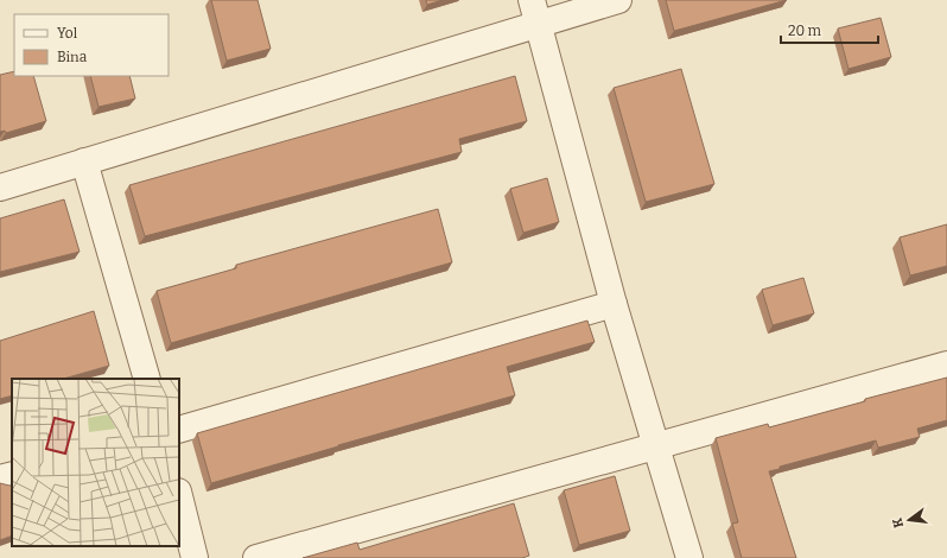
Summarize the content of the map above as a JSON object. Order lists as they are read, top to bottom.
{
  "legend": ["Yol", "Bina"],
  "scale_bar": "20 m",
  "north": "left"
}
